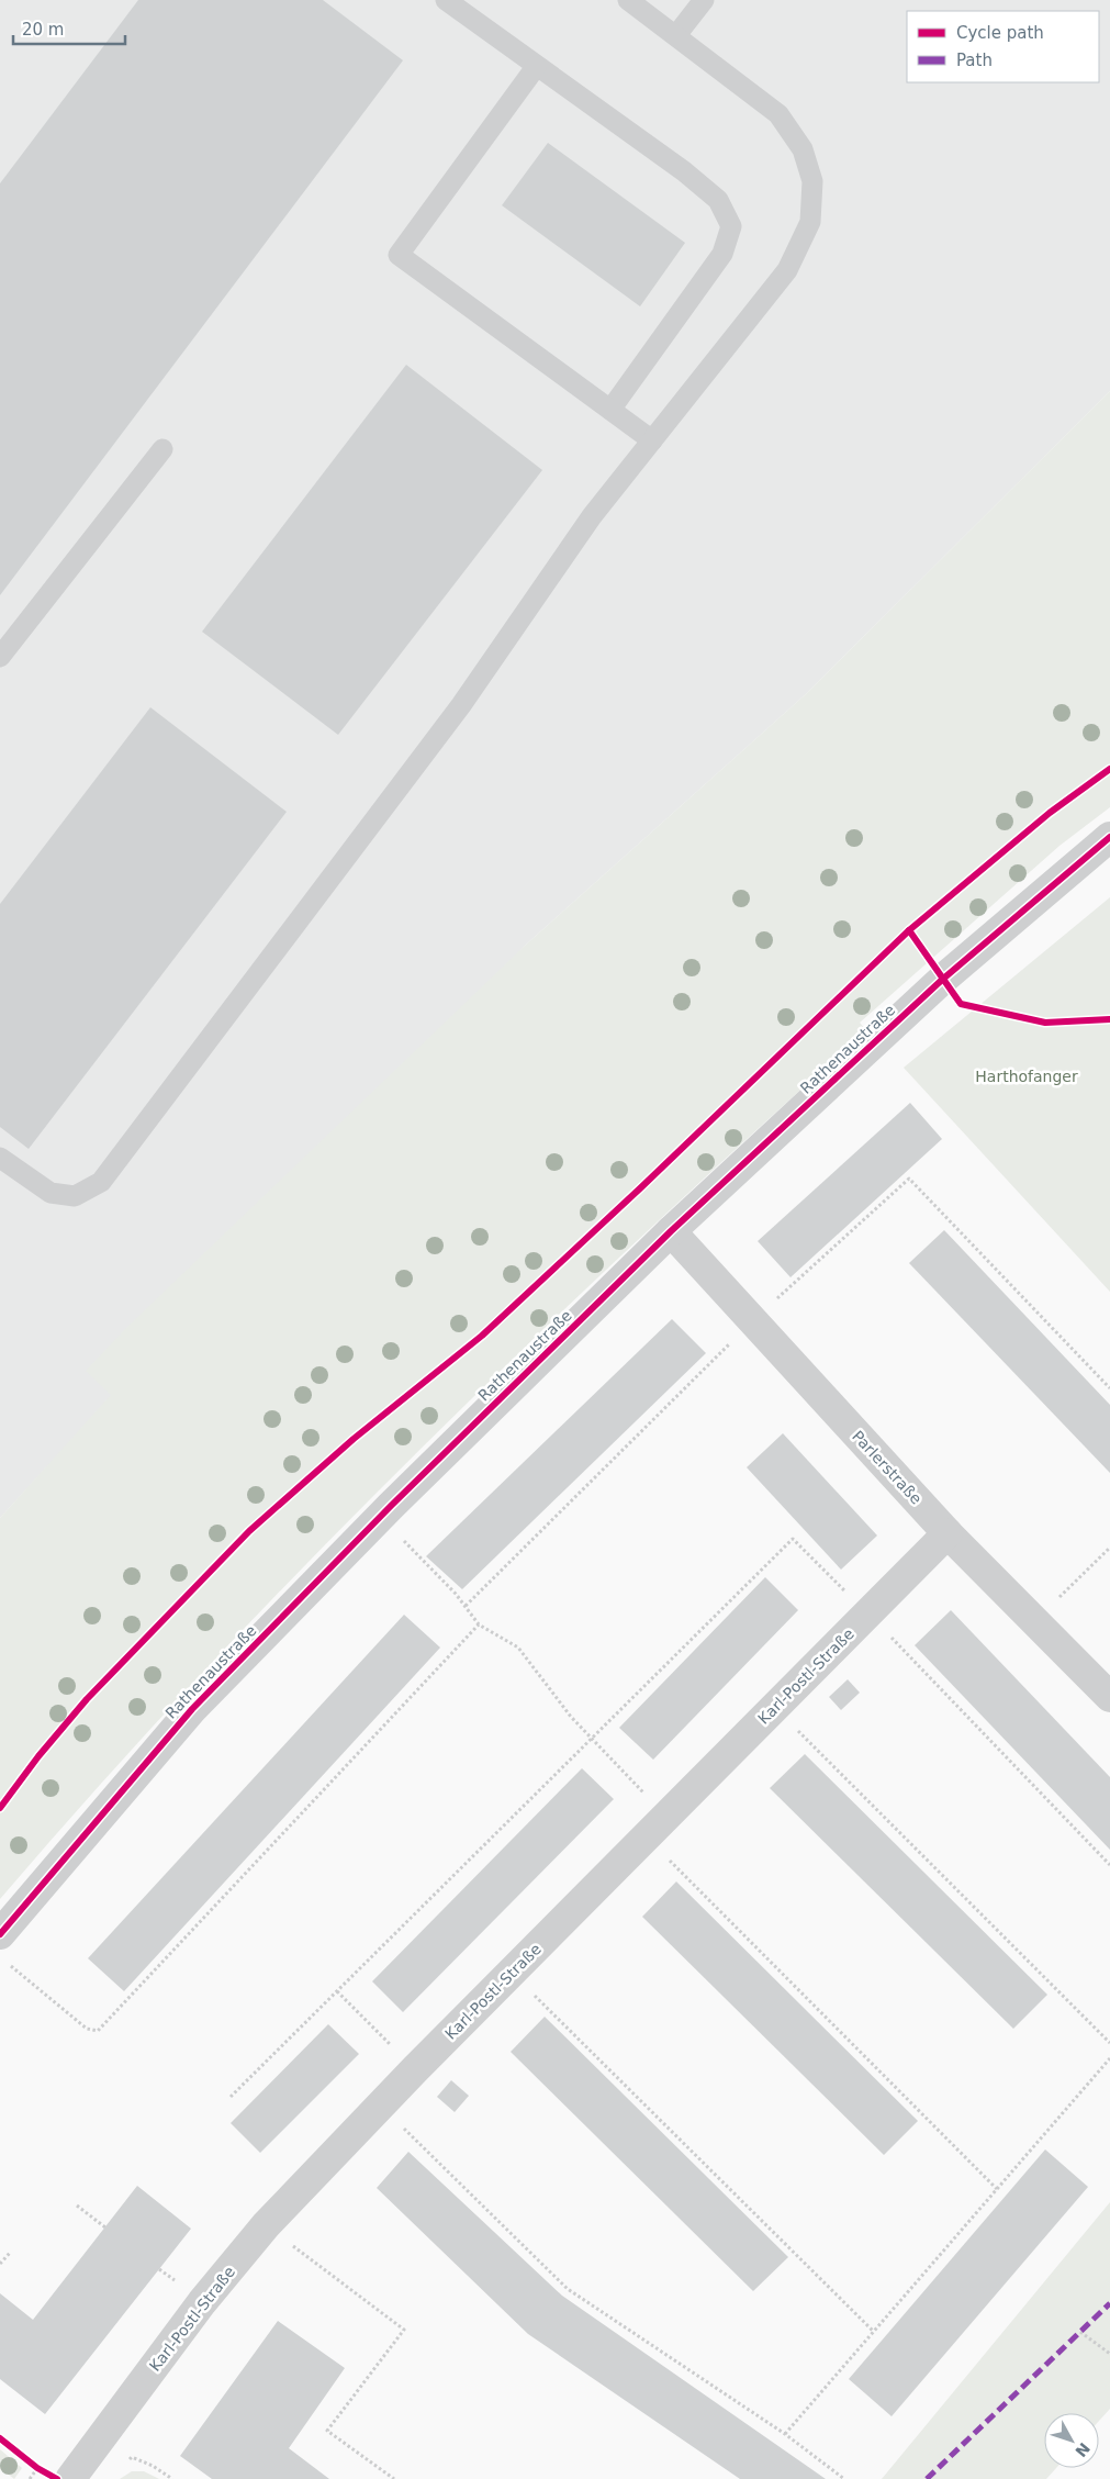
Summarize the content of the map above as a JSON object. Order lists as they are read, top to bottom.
{
  "streets": {
    "street": ["Rathenaustraße", "Parlerstraße", "Karl-Postl-Straße"]
  },
  "crossings": [
    ["Rathenaustraße", "Parlerstraße"],
    ["Parlerstraße", "Karl-Postl-Straße"]
  ],
  "parks": ["Harthofanger"],
  "legend": ["Cycle path", "Path"],
  "scale_bar": "20 m",
  "north": "bottom right"
}
